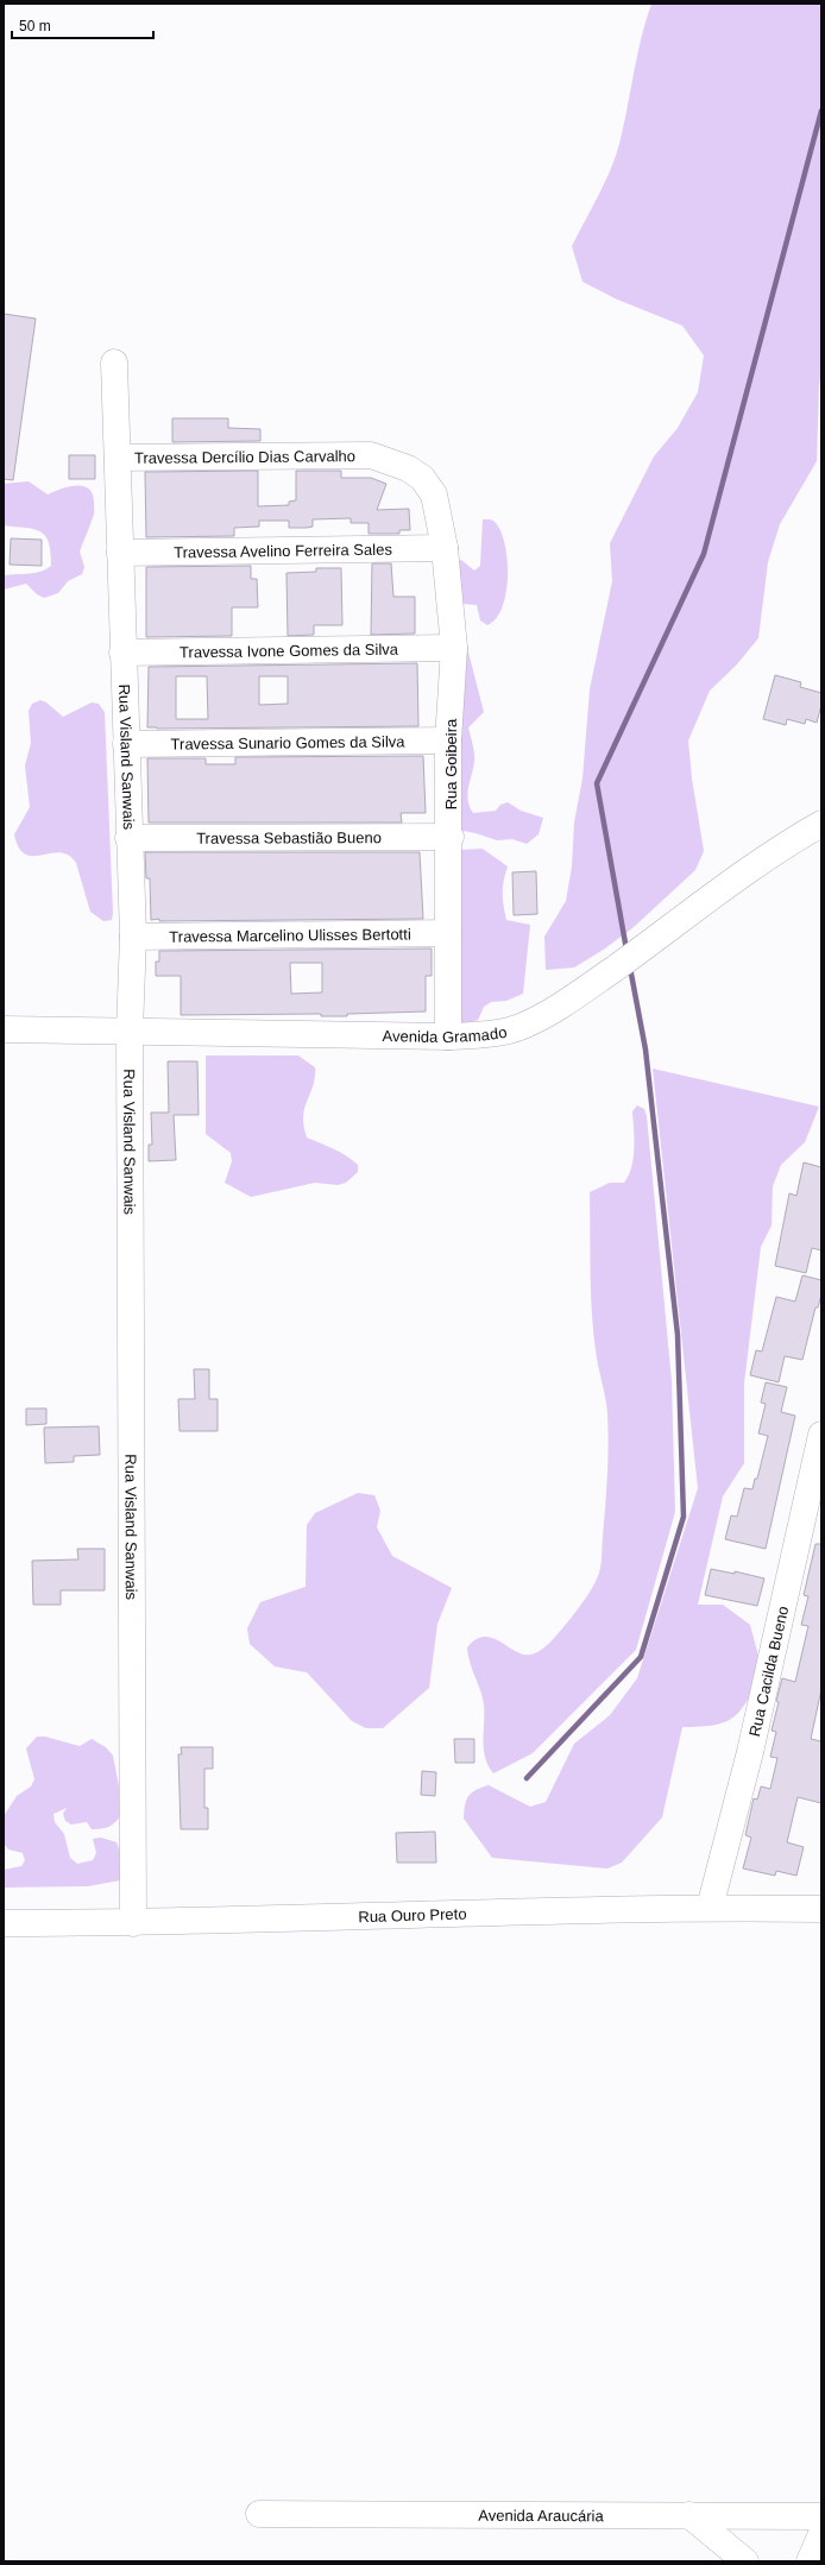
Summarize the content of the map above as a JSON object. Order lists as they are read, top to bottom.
{
  "streets": {
    "street": [
      "Travessa Dercílio Dias Carvalho",
      "Travessa Avelino Ferreira Sales",
      "Travessa Ivone Gomes da Silva",
      "Travessa Sunario Gomes da Silva",
      "Rua Visland Sanwais",
      "Rua Goibeira",
      "Travessa Sebastião Bueno",
      "Travessa Marcelino Ulisses Bertotti",
      "Avenida Gramado",
      "Rua Cacilda Bueno",
      "Rua Ouro Preto",
      "Avenida Araucária"
    ]
  },
  "crossings": [
    ["Travessa Dercílio Dias Carvalho", "Rua Visland Sanwais"],
    ["Travessa Dercílio Dias Carvalho", "Rua Goibeira"],
    ["Travessa Avelino Ferreira Sales", "Rua Visland Sanwais"],
    ["Travessa Avelino Ferreira Sales", "Rua Goibeira"],
    ["Travessa Ivone Gomes da Silva", "Rua Visland Sanwais"],
    ["Travessa Ivone Gomes da Silva", "Rua Goibeira"],
    ["Travessa Sunario Gomes da Silva", "Rua Visland Sanwais"],
    ["Travessa Sunario Gomes da Silva", "Rua Goibeira"],
    ["Rua Visland Sanwais", "Travessa Sebastião Bueno"],
    ["Rua Visland Sanwais", "Travessa Marcelino Ulisses Bertotti"],
    ["Rua Visland Sanwais", "Avenida Gramado"],
    ["Rua Visland Sanwais", "Rua Ouro Preto"],
    ["Rua Goibeira", "Travessa Sebastião Bueno"],
    ["Rua Goibeira", "Travessa Marcelino Ulisses Bertotti"],
    ["Rua Goibeira", "Avenida Gramado"],
    ["Rua Cacilda Bueno", "Rua Ouro Preto"]
  ],
  "scale_bar": "50 m"
}
